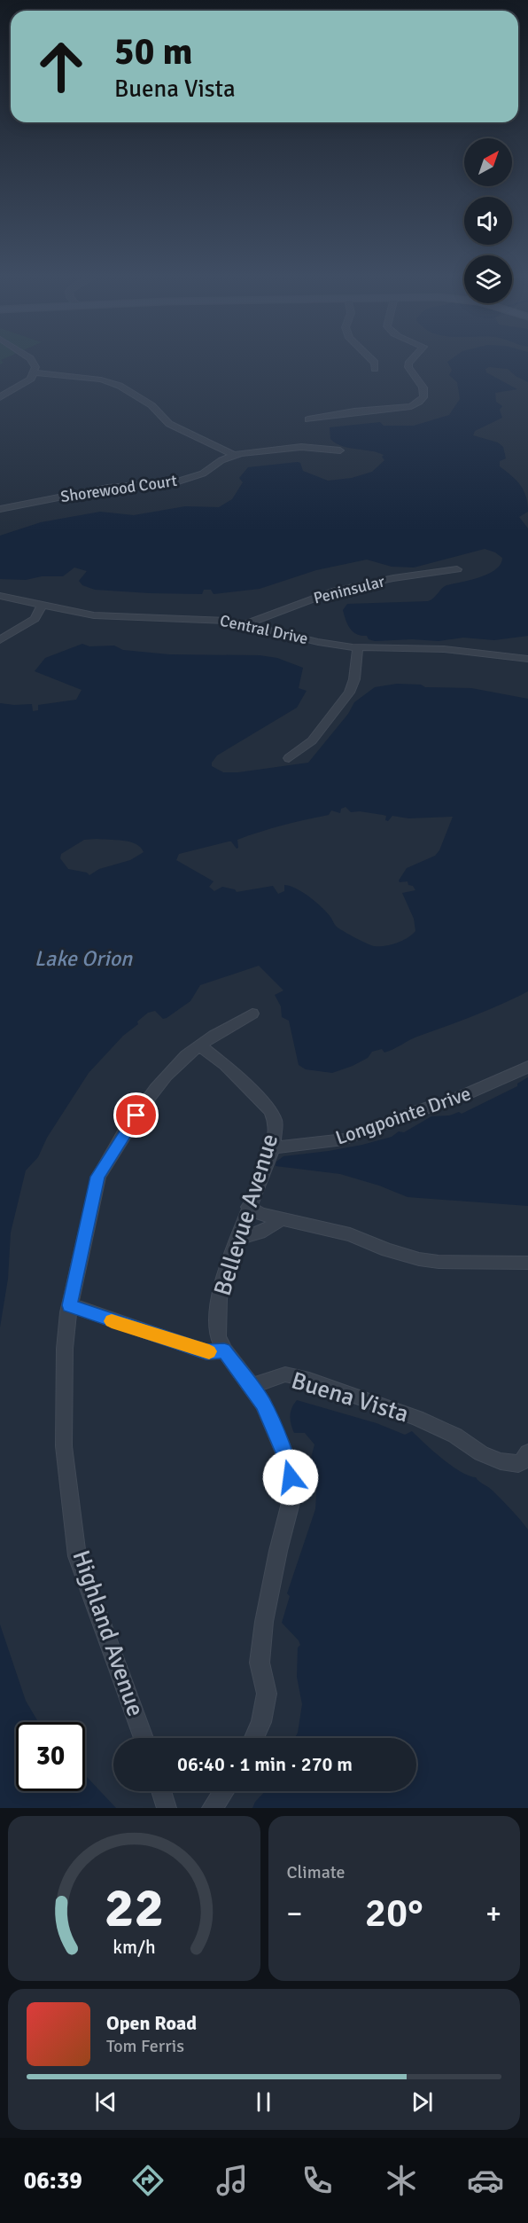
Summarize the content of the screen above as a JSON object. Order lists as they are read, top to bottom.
{
  "streets": {
    "street": [
      "Shorewood Court",
      "Peninsular",
      "Central Drive",
      "Longpointe Drive",
      "Bellevue Avenue",
      "Buena Vista",
      "Highland Avenue"
    ]
  },
  "crossings": [
    ["Peninsular", "Central Drive"],
    ["Longpointe Drive", "Bellevue Avenue"],
    ["Bellevue Avenue", "Highland Avenue"]
  ],
  "water": ["Lake Orion"],
  "north": "top right",
  "page": {
    "turn": ["50 m", "Buena Vista"],
    "limit": "30",
    "trip": "06:40 · 1 min · 270 m",
    "tile": "Climate",
    "heat": ["−", "20°", "+"],
    "song": ["Open Road", "Tom Ferris"],
    "tabs": "06:39",
    "gauge": ["22", "km/h"]
  }
}
